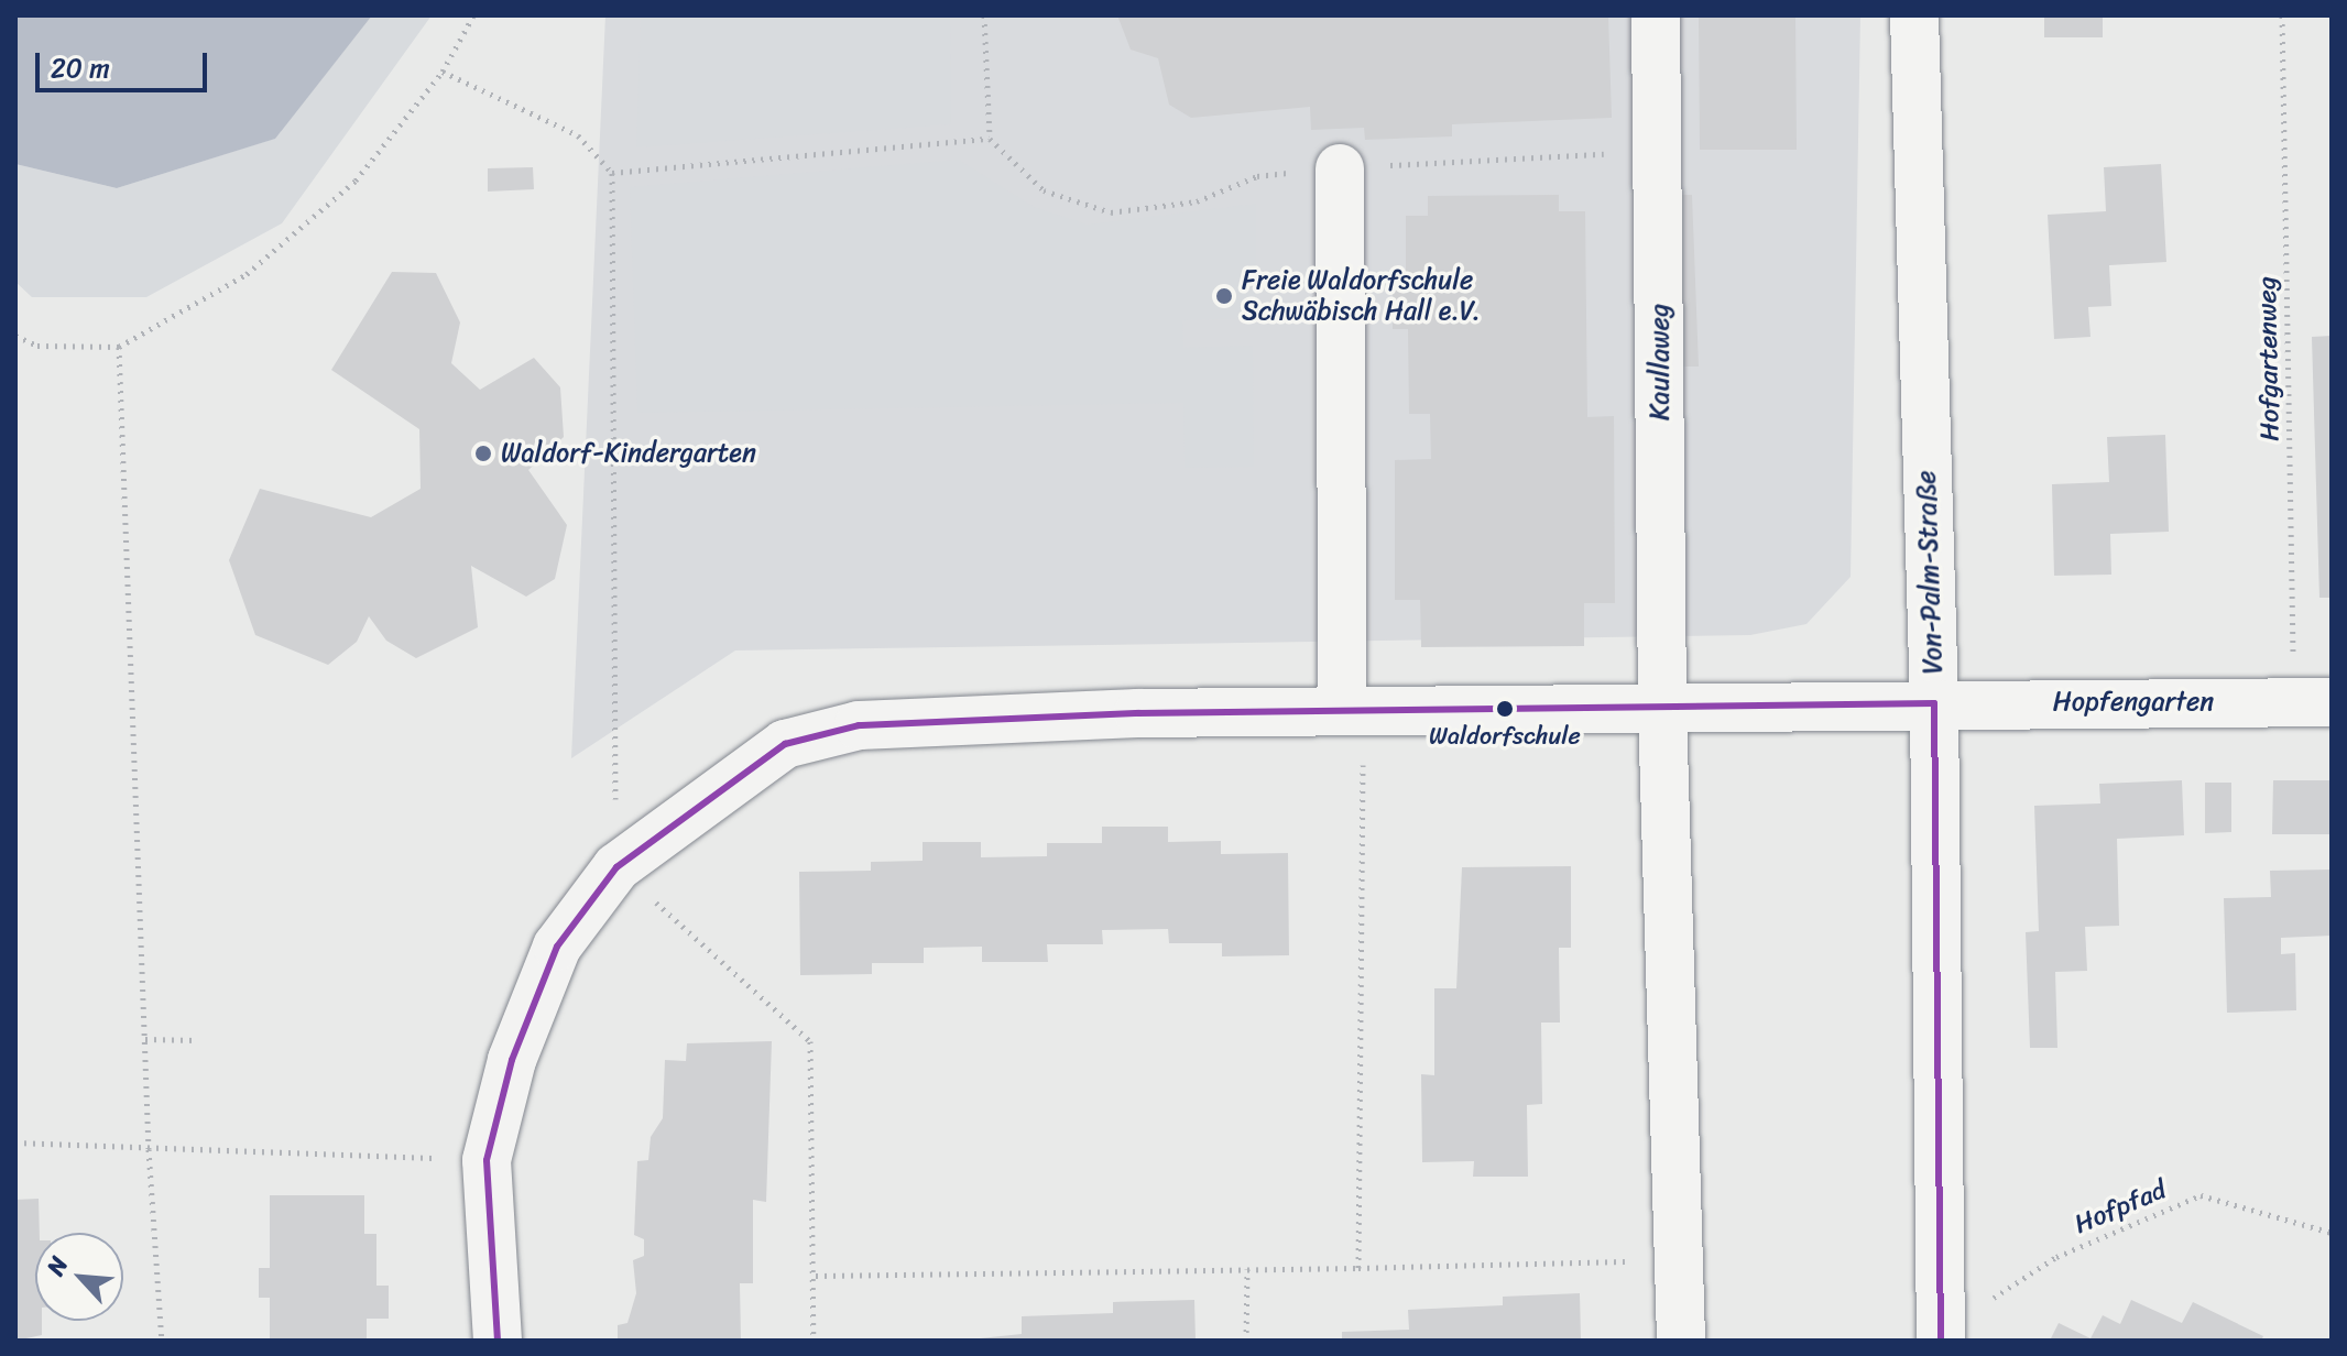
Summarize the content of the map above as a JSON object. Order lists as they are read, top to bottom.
{
  "streets": {
    "street": ["Kaullaweg", "Von-Palm-Straße", "Hopfengarten"],
    "path": ["Hofgartenweg", "Hofpfad"]
  },
  "crossings": [
    ["Hofgartenweg", "Hopfengarten"],
    ["Kaullaweg", "Hopfengarten"],
    ["Von-Palm-Straße", "Hopfengarten"],
    ["Von-Palm-Straße", "Hofpfad"]
  ],
  "places": ["Freie Waldorfschule Schwäbisch Hall e.V.", "Waldorf-Kindergarten", "Waldorfschule"],
  "scale_bar": "20 m",
  "north": "top left"
}
